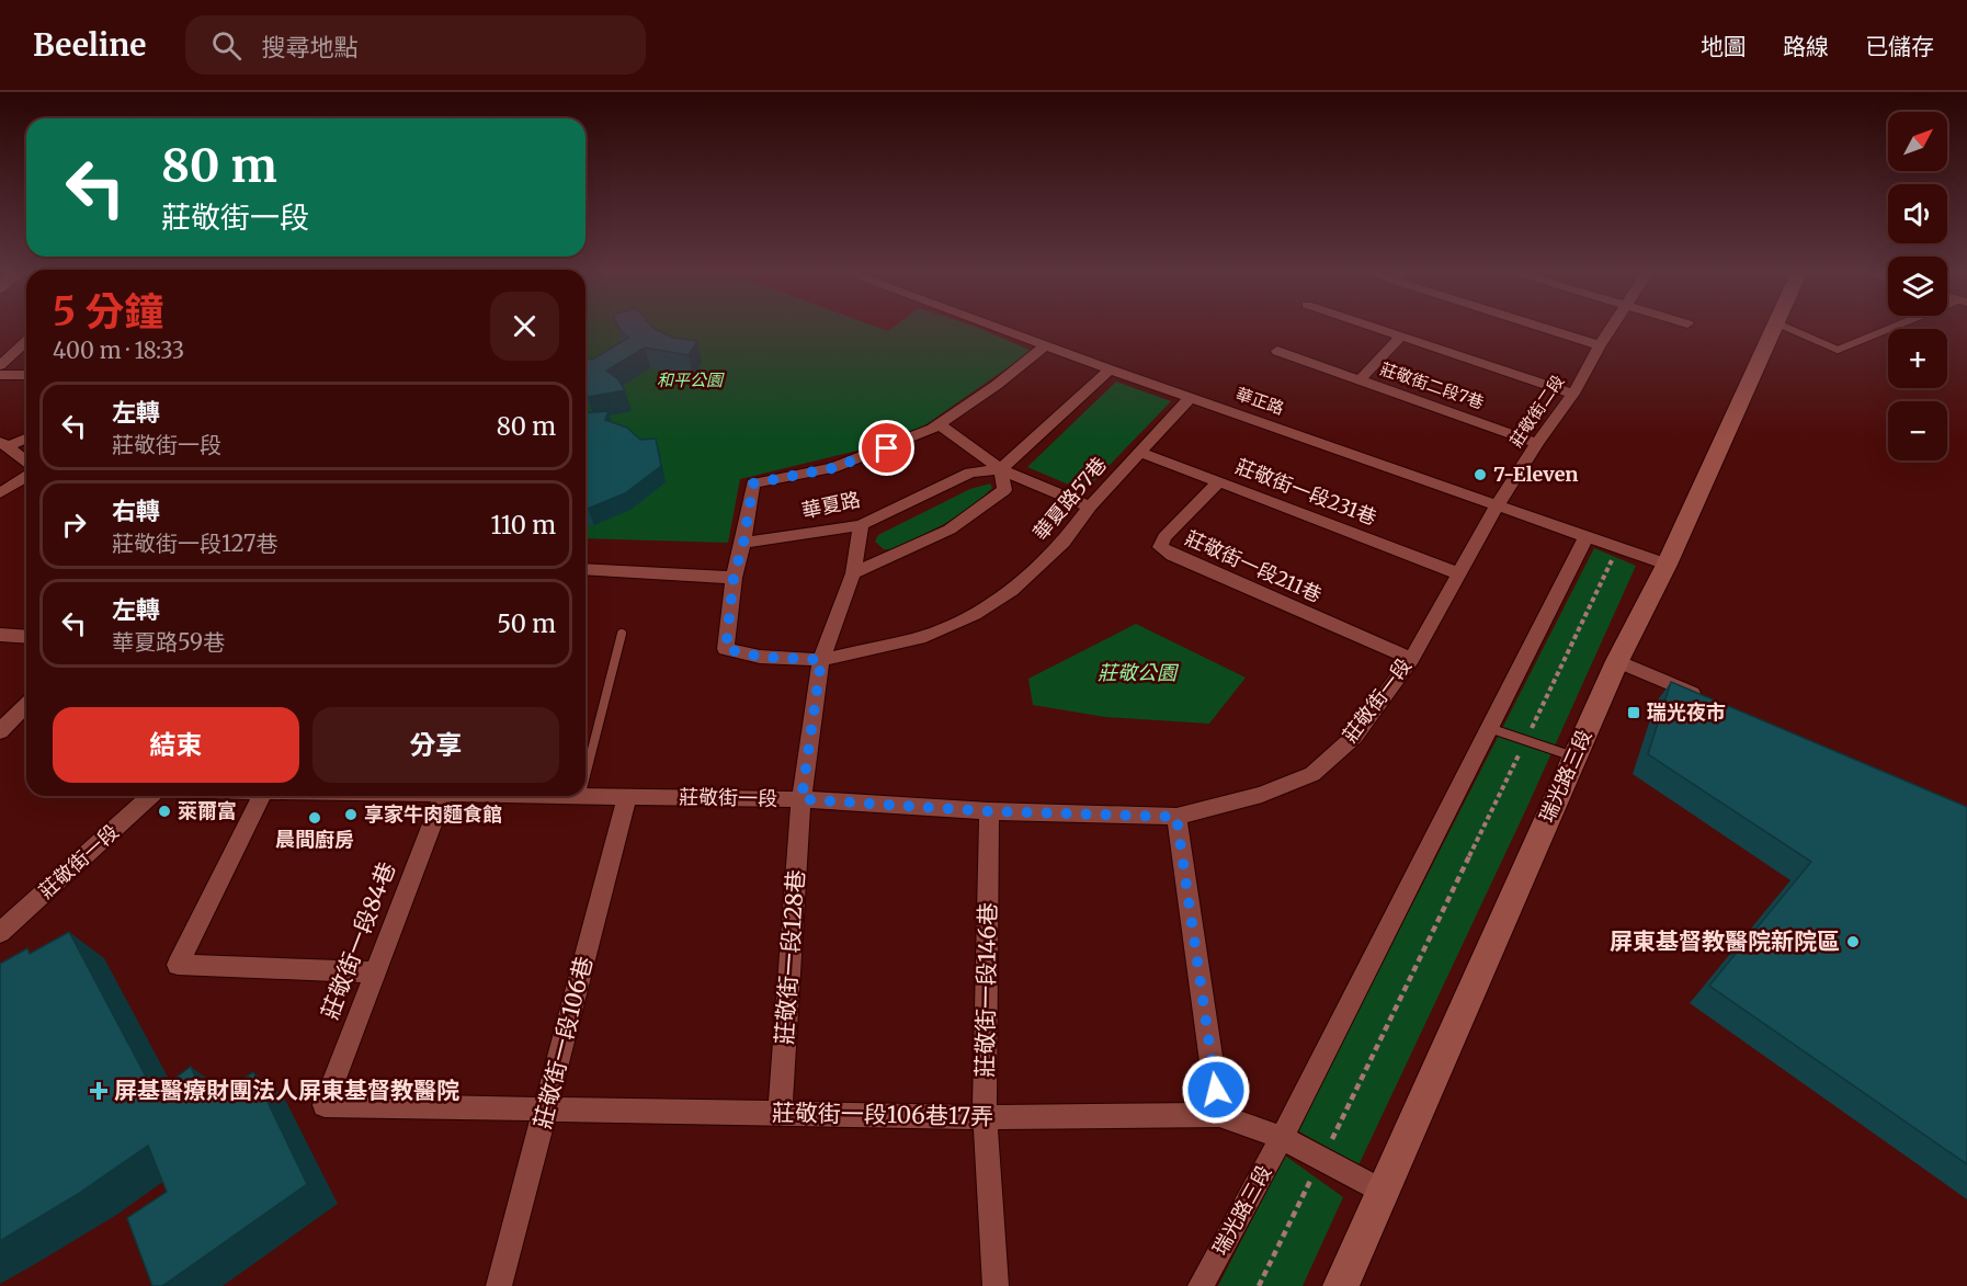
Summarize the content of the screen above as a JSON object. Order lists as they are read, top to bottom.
{
  "streets": {
    "street": [
      "莊敬街二段7巷",
      "華正路",
      "莊敬街二段",
      "莊敬街一段231巷",
      "華夏路57巷",
      "華夏路",
      "莊敬街一段211巷",
      "莊敬街一段",
      "瑞光路三段",
      "莊敬街一段84巷",
      "莊敬街一段128巷",
      "莊敬街一段146巷",
      "莊敬街一段106巷",
      "莊敬街一段106巷17弄"
    ]
  },
  "crossings": [
    ["莊敬街二段7巷", "莊敬街二段"],
    ["華正路", "莊敬街二段"],
    ["華正路", "華夏路57巷"],
    ["華正路", "莊敬街一段"],
    ["華正路", "瑞光路三段"],
    ["莊敬街二段", "莊敬街一段"],
    ["莊敬街一段231巷", "華夏路57巷"],
    ["莊敬街一段231巷", "莊敬街一段211巷"],
    ["莊敬街一段231巷", "莊敬街一段"],
    ["華夏路57巷", "莊敬街一段128巷"],
    ["華夏路", "莊敬街一段128巷"],
    ["莊敬街一段211巷", "莊敬街一段"],
    ["莊敬街一段", "莊敬街一段128巷"],
    ["莊敬街一段", "莊敬街一段146巷"],
    ["莊敬街一段", "莊敬街一段106巷"],
    ["莊敬街一段84巷", "莊敬街一段106巷17弄"],
    ["莊敬街一段128巷", "莊敬街一段106巷17弄"],
    ["莊敬街一段146巷", "莊敬街一段106巷17弄"],
    ["莊敬街一段106巷", "莊敬街一段106巷17弄"]
  ],
  "parks": ["和平公園", "莊敬公園"],
  "places": {
    "other": [
      "7-Eleven",
      "萊爾富",
      "享家牛肉麵食館",
      "晨間廚房",
      "屏東基督教醫院新院區"
    ],
    "transit": ["瑞光夜市"],
    "health": ["屏基醫療財團法人屏東基督教醫院"]
  },
  "north": "top right",
  "page": {
    "header": "Beeline",
    "search": "搜尋地點",
    "nav": ["地圖", "路線", "已儲存"],
    "map_buttons": ["+", "−"],
    "turn": ["80 m", "莊敬街一段"],
    "heading": ["5 分鐘", "400 m · 18:33"],
    "list": [
      {
        "name": "左轉",
        "note": "莊敬街一段",
        "value": "80 m"
      },
      {
        "name": "右轉",
        "note": "莊敬街一段127巷",
        "value": "110 m"
      },
      {
        "name": "左轉",
        "note": "華夏路59巷",
        "value": "50 m"
      }
    ],
    "buttons": ["結束", "分享"]
  }
}
